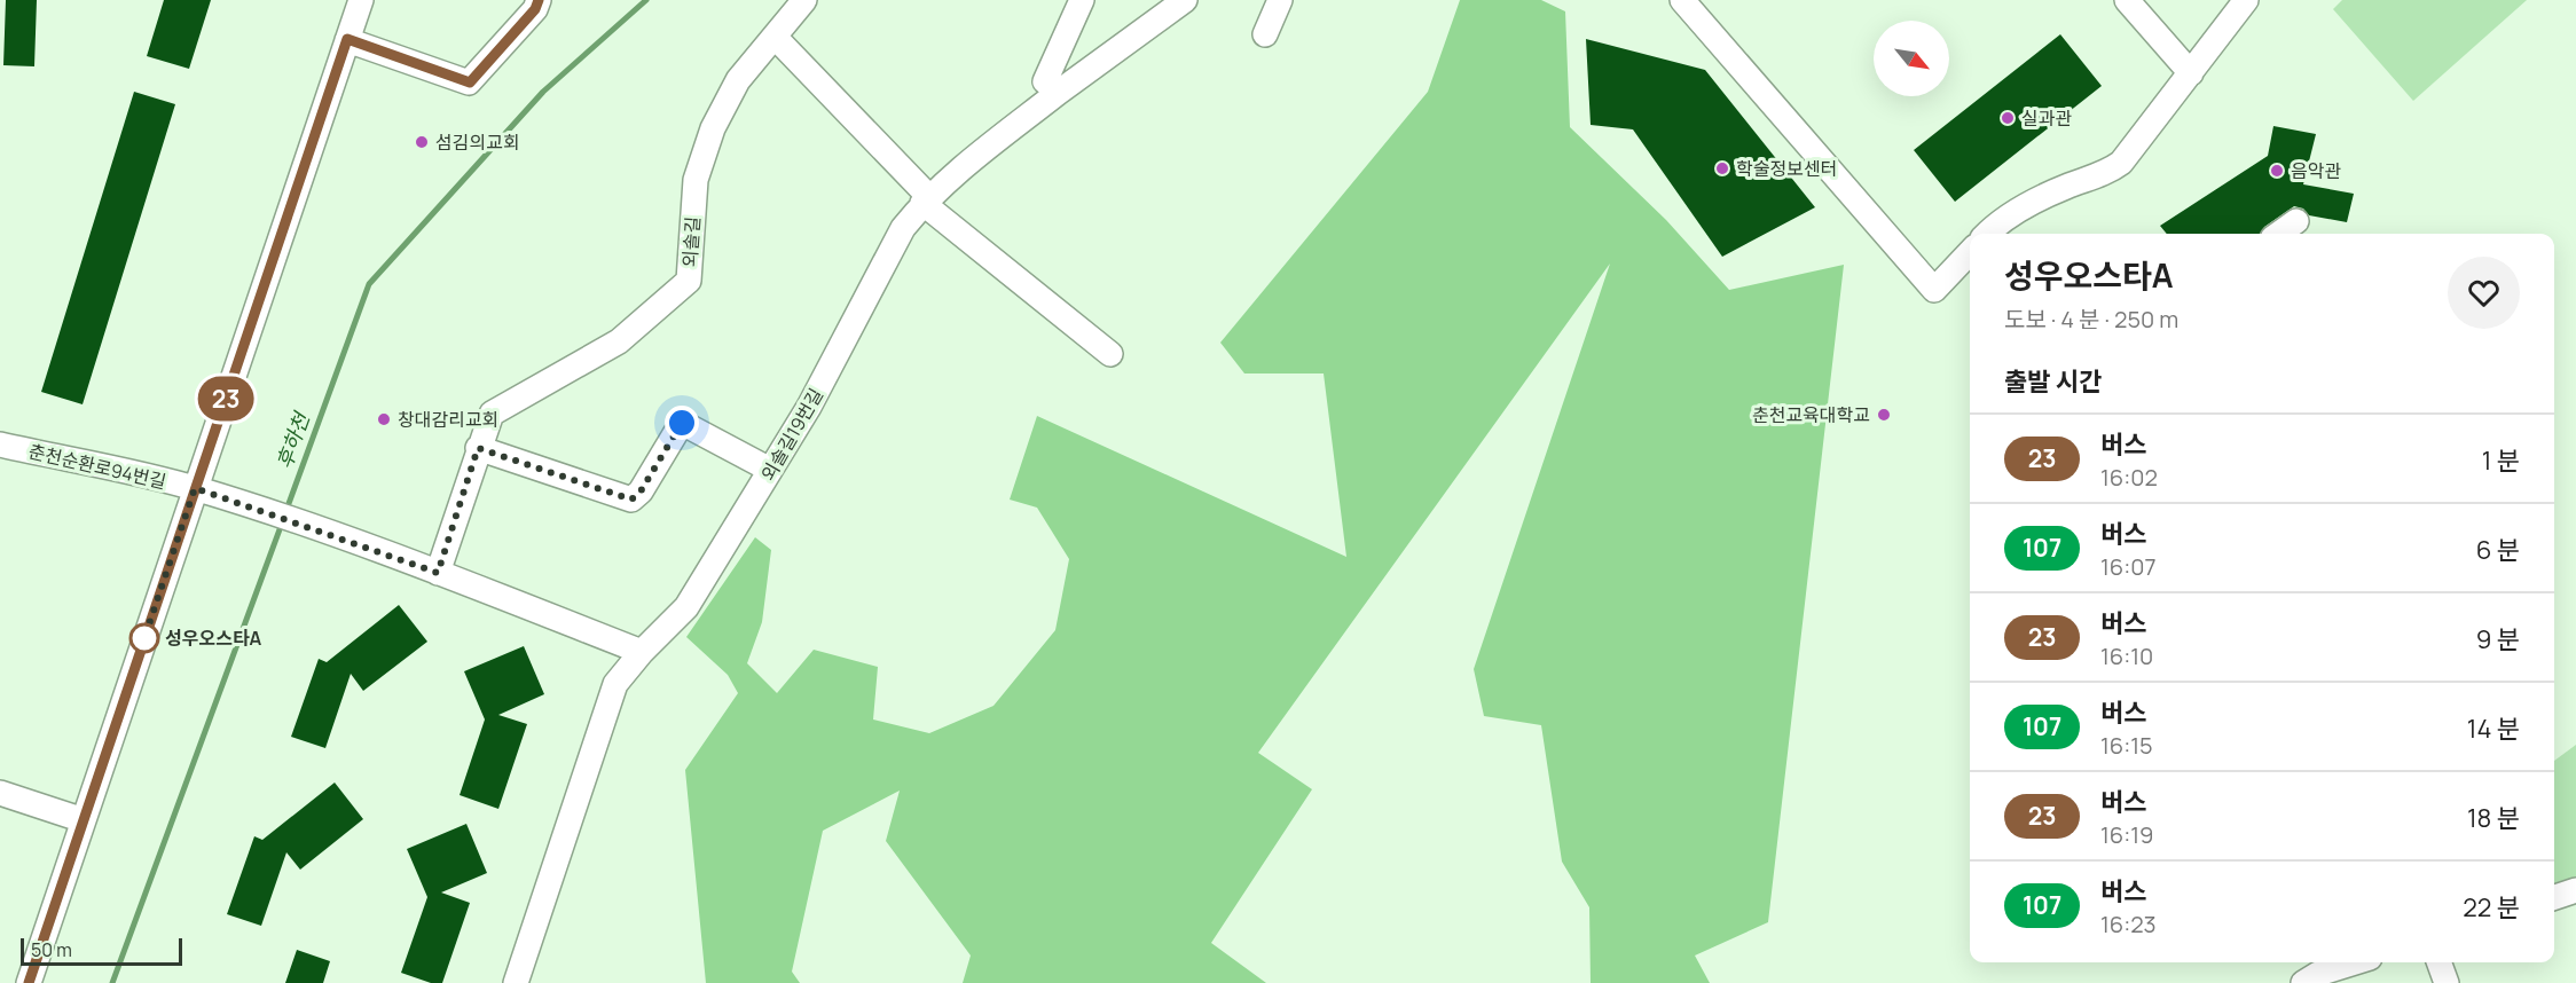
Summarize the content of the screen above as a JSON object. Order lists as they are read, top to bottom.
{
  "streets": {
    "street": ["외솔길", "외솔길19번길", "춘천순환로94번길"]
  },
  "water": ["후하천"],
  "places": [
    "실과관",
    "섬김의교회",
    "학술정보센터",
    "음악관",
    "춘천교육대학교",
    "창대감리교회",
    "성우오스타A"
  ],
  "lines": ["bus line 23"],
  "scale_bar": "50 m",
  "north": "bottom right",
  "page": {
    "on_map": "23",
    "heading": [
      ["성우오스타A", "도보 · 4 분 · 250 m"],
      "출발 시간"
    ],
    "list": [
      {
        "mark": "23",
        "name": "버스",
        "note": "16:02",
        "value": "1 분"
      },
      {
        "mark": "107",
        "name": "버스",
        "note": "16:07",
        "value": "6 분"
      },
      {
        "mark": "23",
        "name": "버스",
        "note": "16:10",
        "value": "9 분"
      },
      {
        "mark": "107",
        "name": "버스",
        "note": "16:15",
        "value": "14 분"
      },
      {
        "mark": "23",
        "name": "버스",
        "note": "16:19",
        "value": "18 분"
      },
      {
        "mark": "107",
        "name": "버스",
        "note": "16:23",
        "value": "22 분"
      }
    ],
    "scale": "50 m"
  }
}
